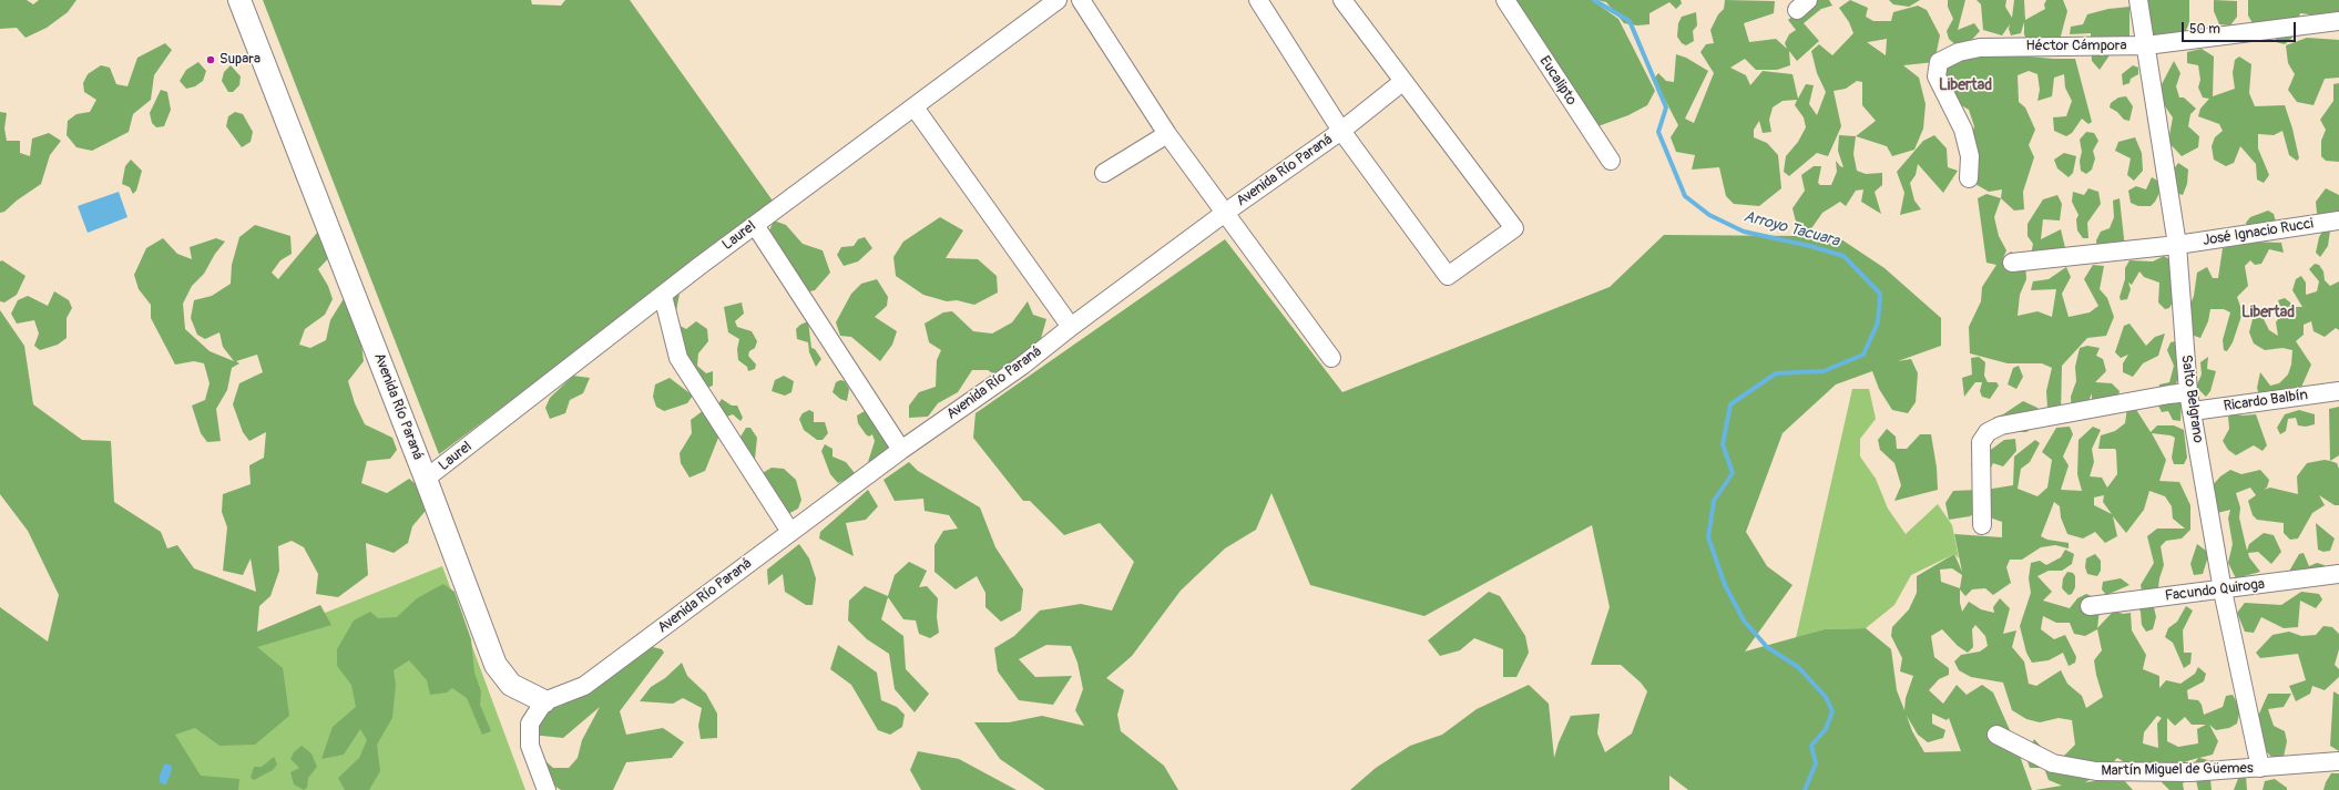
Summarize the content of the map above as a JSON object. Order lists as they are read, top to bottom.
{
  "streets": {
    "main road": ["Avenida Río Paraná"],
    "street": [
      "Héctor Cámpora",
      "Eucalipto",
      "José Ignacio Rucci",
      "Laurel",
      "Salto Belgrano",
      "Ricardo Balbín",
      "Facundo Quiroga",
      "Martín Miguel de Güemes"
    ]
  },
  "crossings": [
    ["Héctor Cámpora", "Salto Belgrano"],
    ["Avenida Río Paraná", "Laurel"],
    ["José Ignacio Rucci", "Salto Belgrano"],
    ["Salto Belgrano", "Ricardo Balbín"],
    ["Salto Belgrano", "Facundo Quiroga"],
    ["Salto Belgrano", "Martín Miguel de Güemes"]
  ],
  "districts": ["Libertad", "Libertad"],
  "water": ["Arroyo Tacuara"],
  "places": ["Supara"],
  "scale_bar": "50 m"
}
